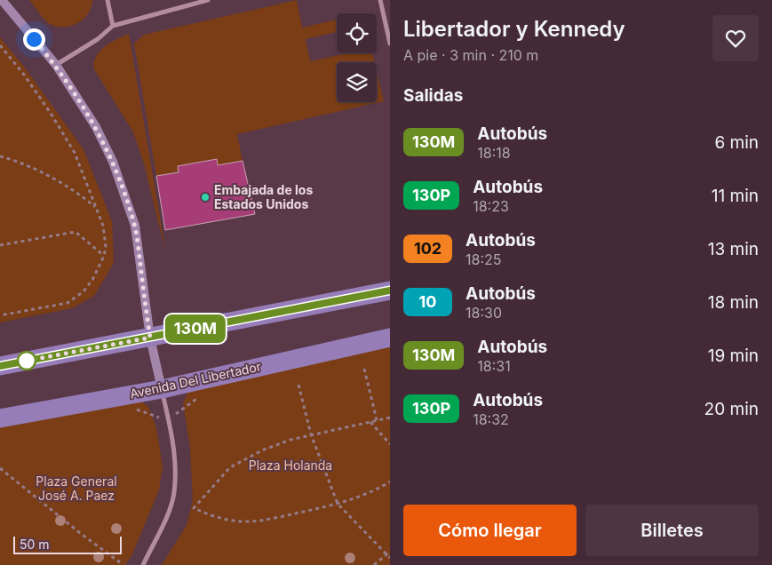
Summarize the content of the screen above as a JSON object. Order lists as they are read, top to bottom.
{
  "streets": {
    "main road": ["Avenida Del Libertador"]
  },
  "parks": ["Plaza Holanda", "Plaza General José A. Paez"],
  "places": ["Embajada de los Estados Unidos"],
  "lines": ["bus line 130M"],
  "scale_bar": "50 m",
  "page": {
    "on_map": "130M",
    "heading": [
      ["Libertador y Kennedy", "A pie · 3 min · 210 m"],
      "Salidas"
    ],
    "list": [
      {
        "mark": "130M",
        "name": "Autobús",
        "note": "18:18",
        "value": "6 min"
      },
      {
        "mark": "130P",
        "name": "Autobús",
        "note": "18:23",
        "value": "11 min"
      },
      {
        "mark": "102",
        "name": "Autobús",
        "note": "18:25",
        "value": "13 min"
      },
      {
        "mark": "10",
        "name": "Autobús",
        "note": "18:30",
        "value": "18 min"
      },
      {
        "mark": "130M",
        "name": "Autobús",
        "note": "18:31",
        "value": "19 min"
      },
      {
        "mark": "130P",
        "name": "Autobús",
        "note": "18:32",
        "value": "20 min"
      }
    ],
    "buttons": ["Cómo llegar", "Billetes"],
    "scale": "50 m"
  }
}
